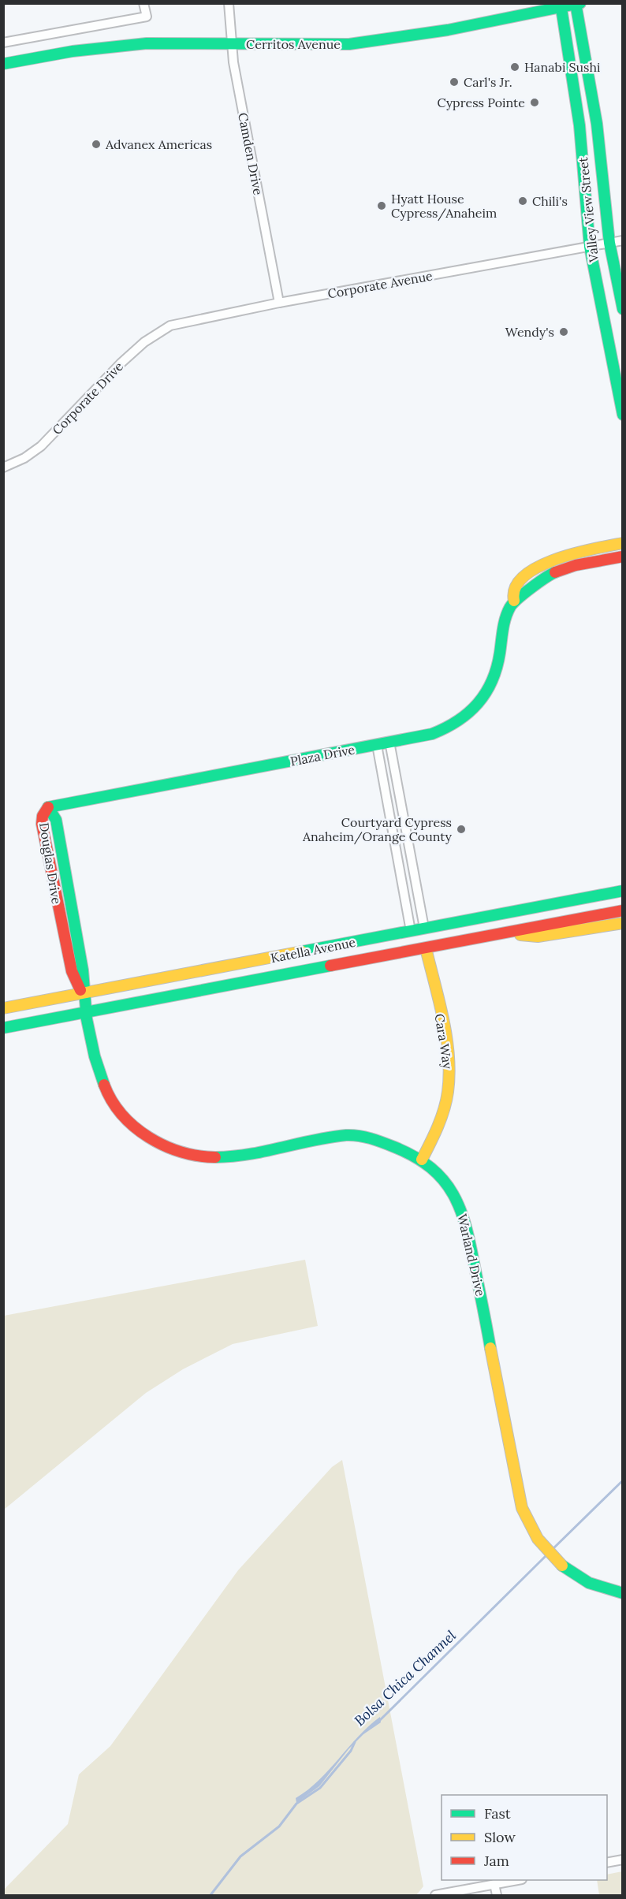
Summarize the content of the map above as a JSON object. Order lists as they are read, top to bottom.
{
  "streets": {
    "main road": [
      "Cerritos Avenue",
      "Valley View Street",
      "Plaza Drive",
      "Douglas Drive",
      "Katella Avenue",
      "Cara Way",
      "Warland Drive"
    ],
    "street": ["Camden Drive", "Corporate Avenue", "Corporate Drive"]
  },
  "crossings": [
    ["Cerritos Avenue", "Camden Drive"],
    ["Cerritos Avenue", "Valley View Street"],
    ["Camden Drive", "Corporate Avenue"],
    ["Valley View Street", "Corporate Avenue"],
    ["Corporate Avenue", "Corporate Drive"],
    ["Plaza Drive", "Douglas Drive"],
    ["Douglas Drive", "Katella Avenue"],
    ["Douglas Drive", "Warland Drive"],
    ["Katella Avenue", "Cara Way"],
    ["Katella Avenue", "Warland Drive"],
    ["Cara Way", "Warland Drive"]
  ],
  "water": ["Bolsa Chica Channel"],
  "places": [
    "Hanabi Sushi",
    "Carl's Jr.",
    "Cypress Pointe",
    "Advanex Americas",
    "Chili's",
    "Hyatt House Cypress/Anaheim",
    "Wendy's",
    "Courtyard Cypress Anaheim/Orange County"
  ],
  "legend": ["Fast", "Slow", "Jam"]
}
